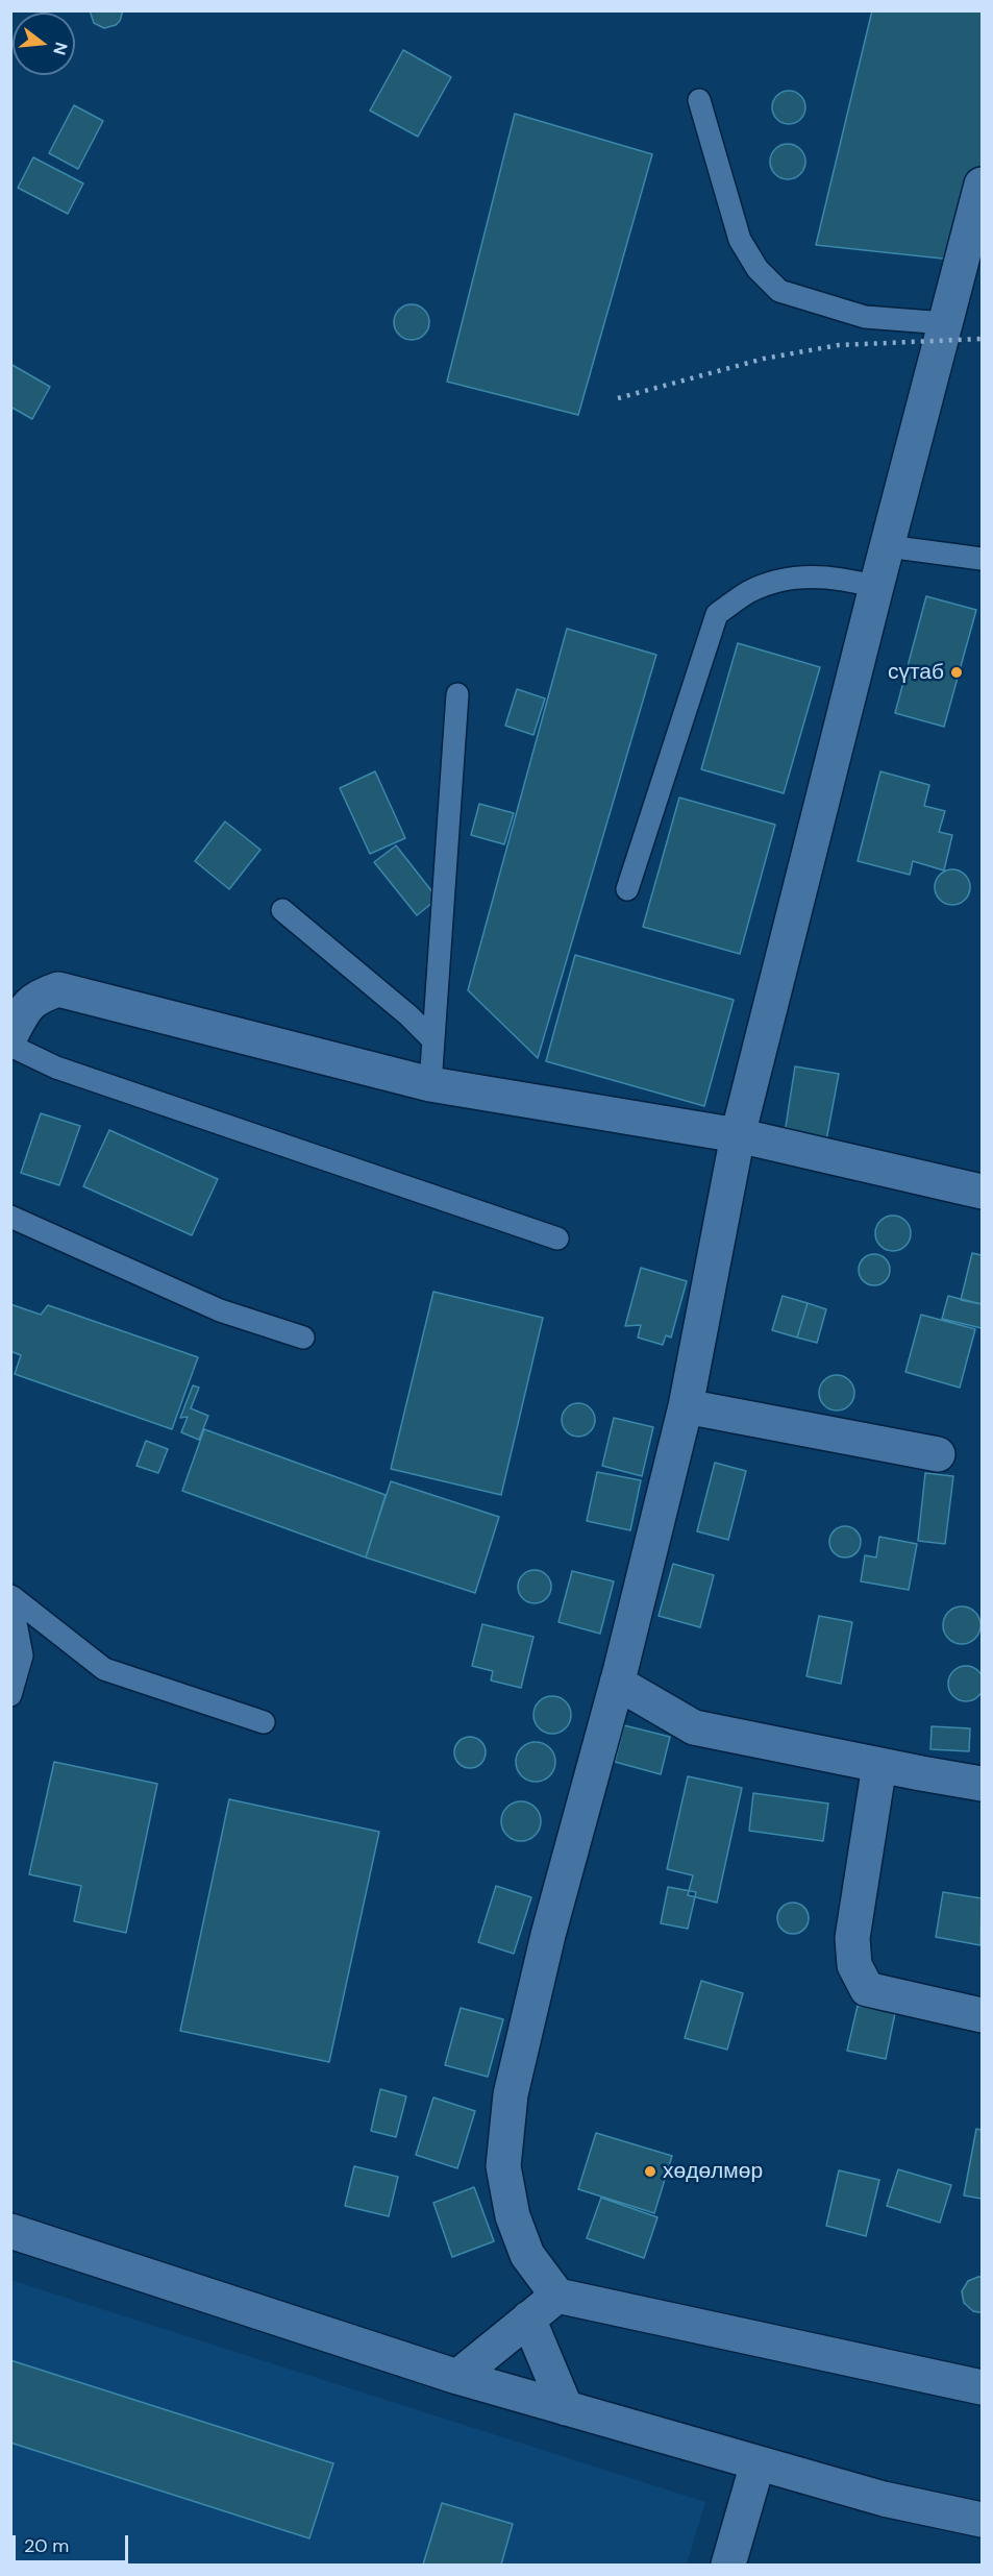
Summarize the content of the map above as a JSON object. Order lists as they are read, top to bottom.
{
  "places": ["сүтаб", "хөдөлмөр"],
  "scale_bar": "20 m",
  "north": "right"
}
